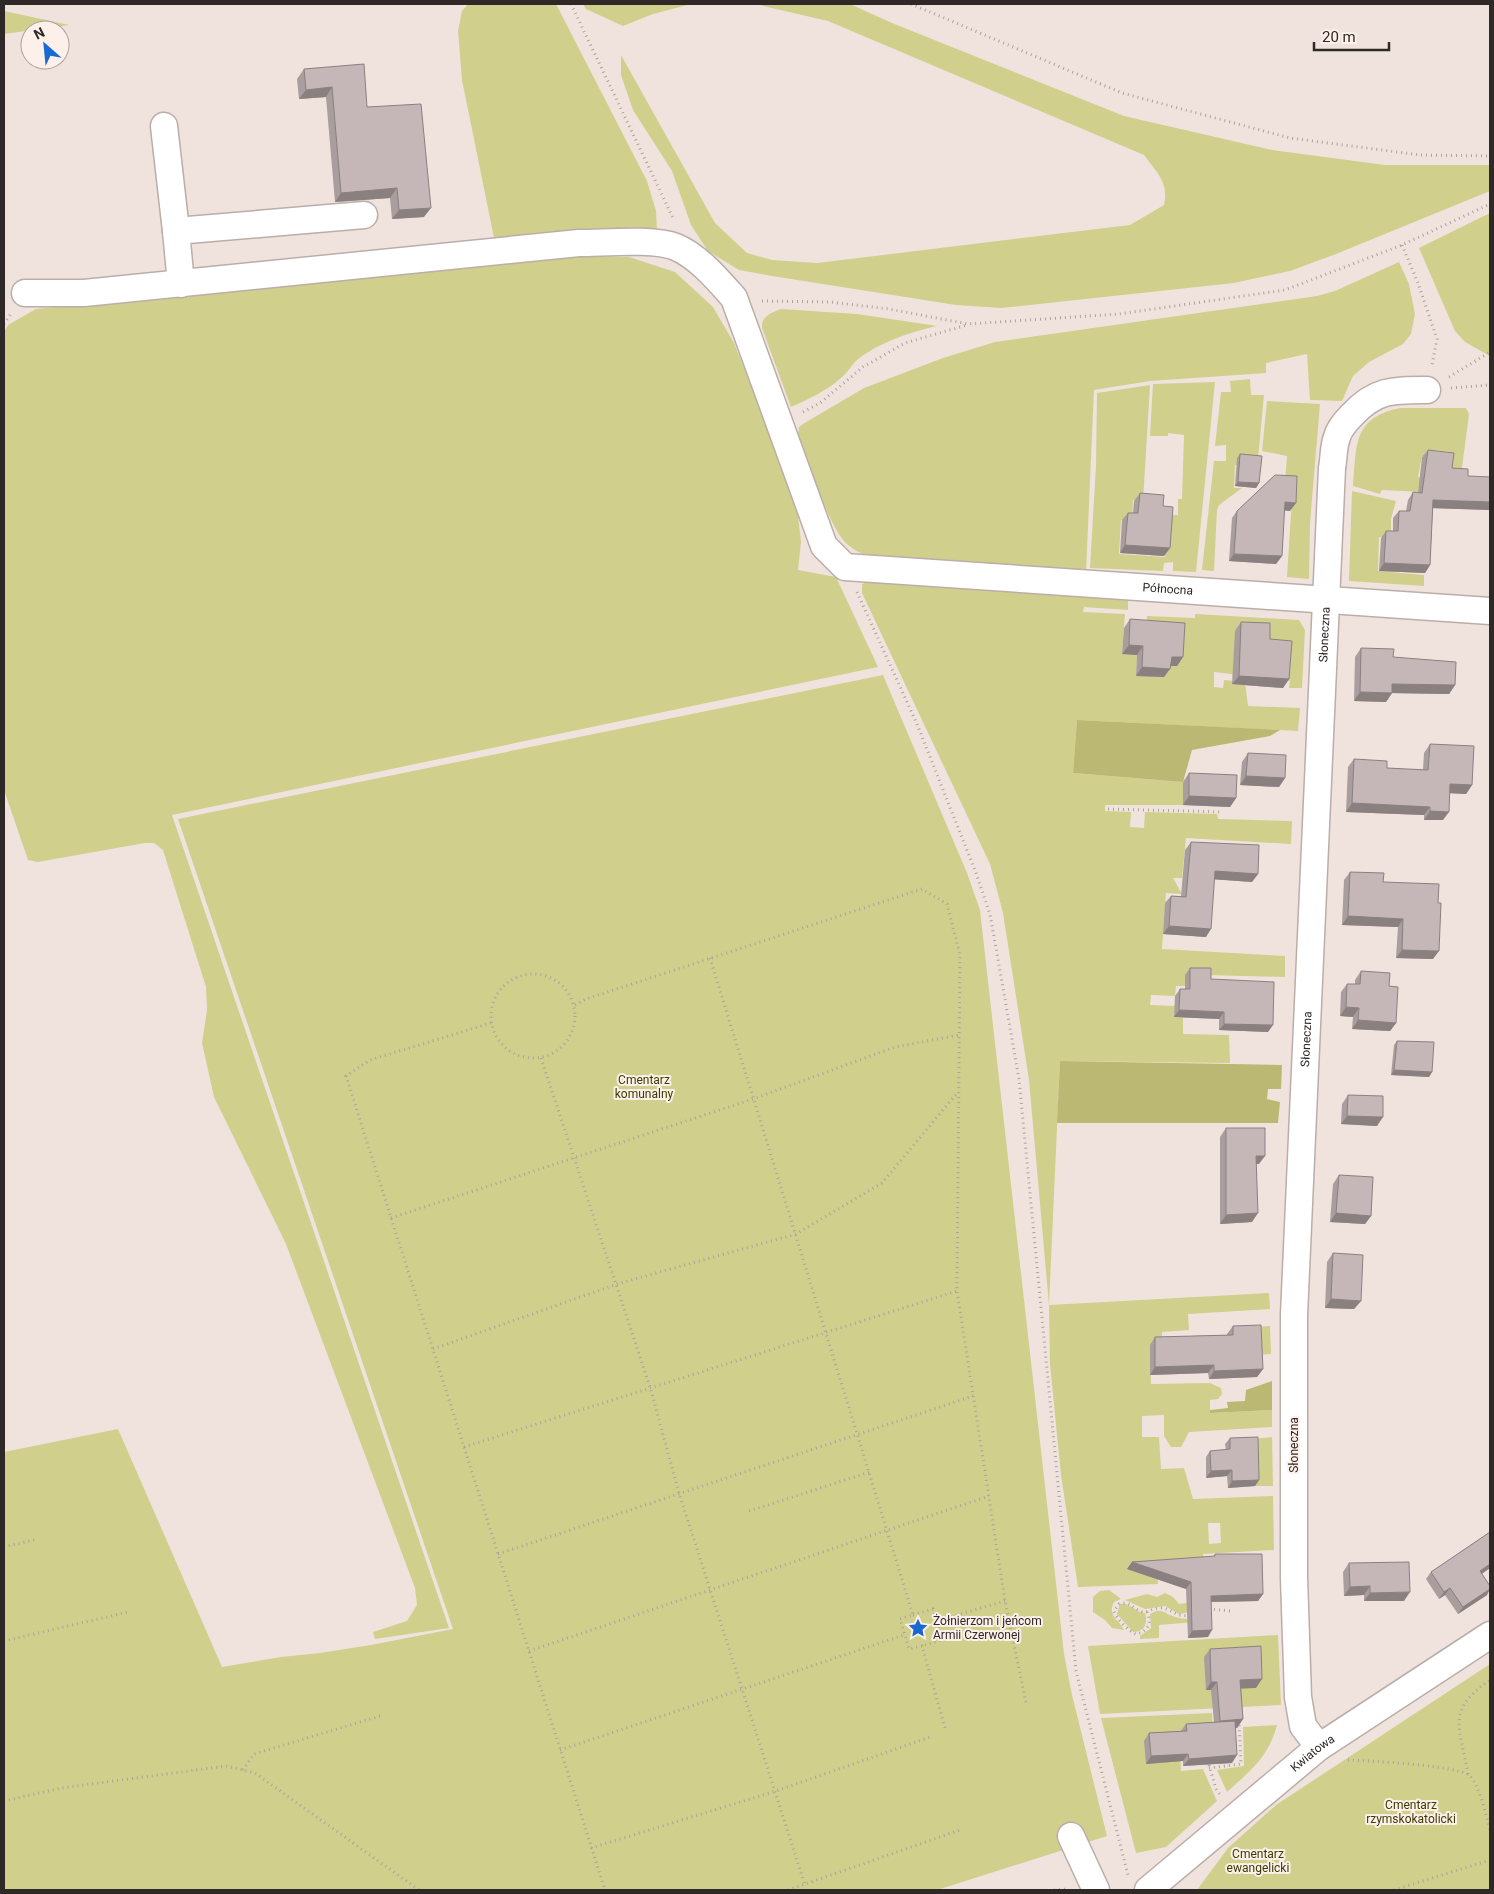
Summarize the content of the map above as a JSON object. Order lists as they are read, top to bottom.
{
  "streets": {
    "street": ["Północna", "Słoneczna", "Kwiatowa"]
  },
  "crossings": [
    ["Północna", "Słoneczna"],
    ["Słoneczna", "Kwiatowa"]
  ],
  "parks": ["Cmentarz komunalny", "Cmentarz rzymskokatolicki", "Cmentarz ewangelicki"],
  "places": {
    "place": ["Żołnierzom i jeńcom Armii Czerwonej"]
  },
  "scale_bar": "20 m",
  "north": "top left"
}
